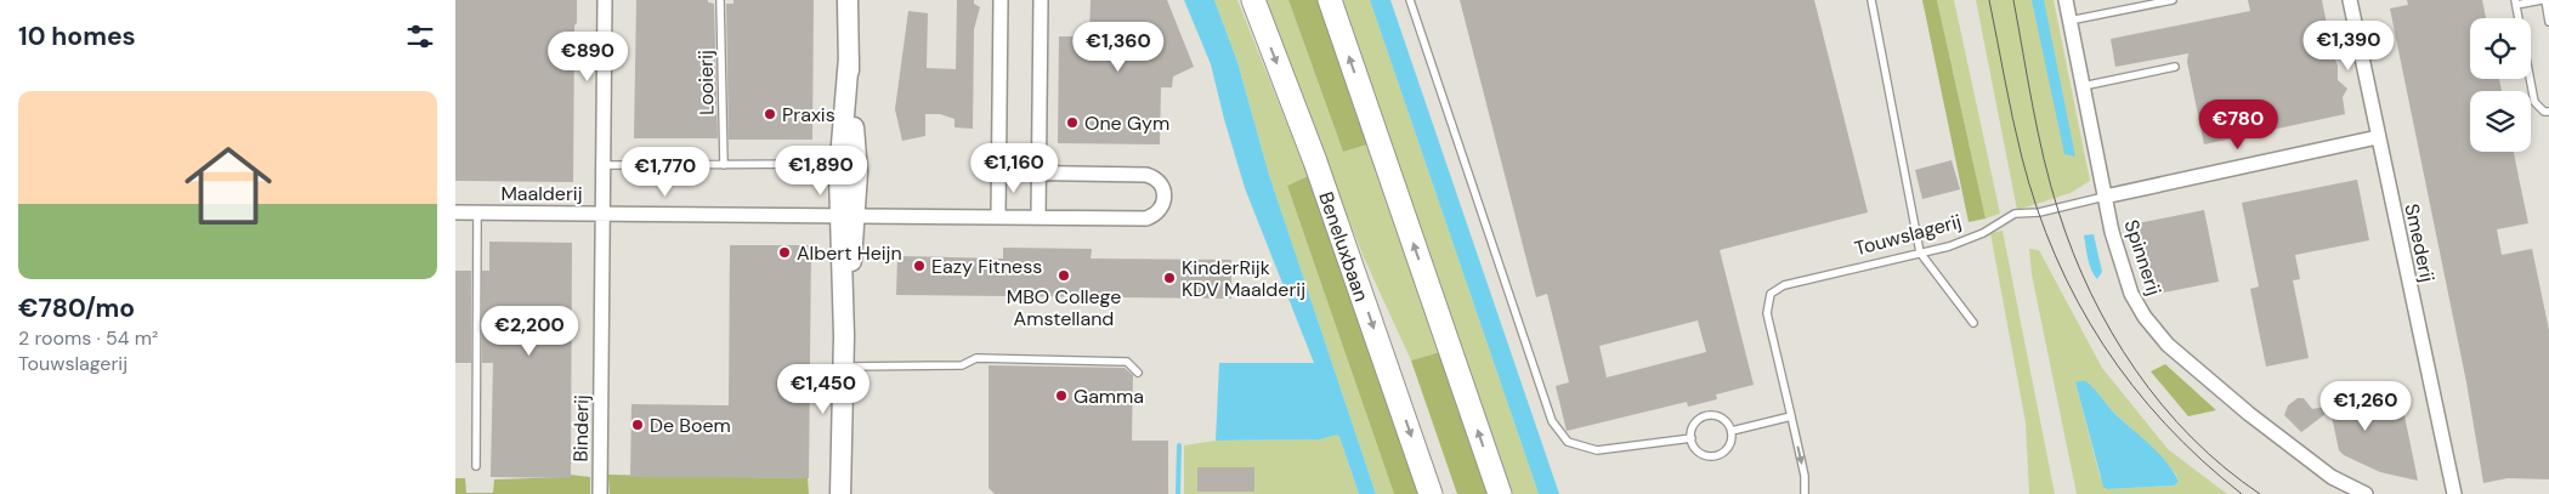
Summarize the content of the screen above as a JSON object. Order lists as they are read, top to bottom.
{
  "streets": {
    "main road": ["Beneluxbaan"],
    "street": [
      "Maalderij",
      "Touwslagerij",
      "Smederij",
      "Spinnerij",
      "Binderij"
    ],
    "lane": ["Looierij"]
  },
  "crossings": [
    ["Looierij", "Maalderij"],
    ["Maalderij", "Binderij"],
    ["Touwslagerij", "Smederij"],
    ["Touwslagerij", "Spinnerij"]
  ],
  "places": [
    "Praxis",
    "One Gym",
    "Albert Heijn",
    "Eazy Fitness",
    "MBO College Amstelland",
    "KinderRijk KDV Maalderij",
    "Gamma",
    "De Boem"
  ],
  "page": {
    "heading": "10 homes",
    "price": [
      "€1,390",
      "€1,360",
      "€890",
      "€780",
      "€1,160",
      "€1,890",
      "€1,770",
      "€2,200",
      "€1,450",
      "€1,260"
    ],
    "list": [
      {
        "name": "€780/mo",
        "note": "2 rooms · 54 m² · Touwslagerij"
      }
    ]
  }
}
